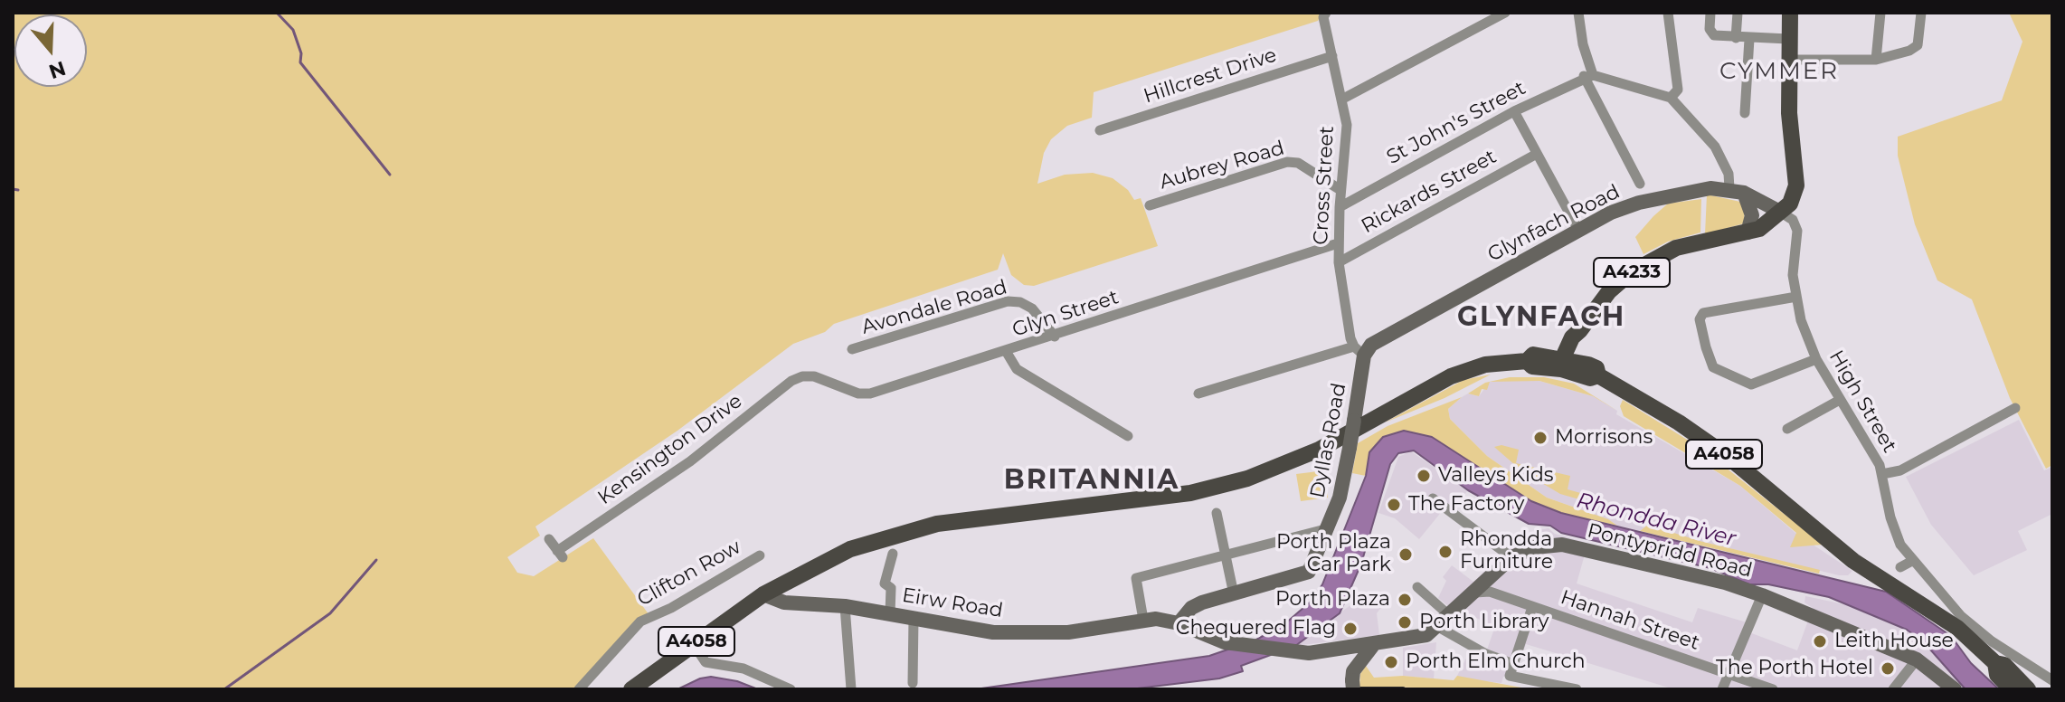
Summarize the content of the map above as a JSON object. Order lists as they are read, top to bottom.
{
  "streets": {
    "main road": [
      "Glynfach Road",
      "A4233",
      "Dyllas Road",
      "A4058",
      "Pontypridd Road",
      "Eirw Road"
    ],
    "street": [
      "Hillcrest Drive",
      "St John's Street",
      "Aubrey Road",
      "Cross Street",
      "Rickards Street",
      "Avondale Road",
      "Glyn Street",
      "High Street",
      "Kensington Drive",
      "Clifton Row",
      "Hannah Street"
    ]
  },
  "crossings": [
    ["Hillcrest Drive", "Cross Street"],
    ["St John's Street", "Cross Street"],
    ["Aubrey Road", "Cross Street"],
    ["Cross Street", "Rickards Street"],
    ["Cross Street", "Glynfach Road"],
    ["Cross Street", "Glyn Street"],
    ["Cross Street", "Dyllas Road"],
    ["Glynfach Road", "Dyllas Road"],
    ["A4233", "High Street"],
    ["A4233", "A4058"],
    ["Avondale Road", "Glyn Street"],
    ["Glyn Street", "Kensington Drive"],
    ["A4058", "Eirw Road"],
    ["Pontypridd Road", "Eirw Road"],
    ["Pontypridd Road", "Hannah Street"]
  ],
  "districts": ["CYMMER", "GLYNFACH", "BRITANNIA"],
  "water": ["Rhondda River"],
  "places": [
    "Morrisons",
    "Valleys Kids",
    "The Factory",
    "Rhondda Furniture",
    "Porth Plaza Car Park",
    "Porth Plaza",
    "Porth Library",
    "Chequered Flag",
    "Leith House",
    "Porth Elm Church",
    "The Porth Hotel"
  ],
  "north": "bottom"
}
